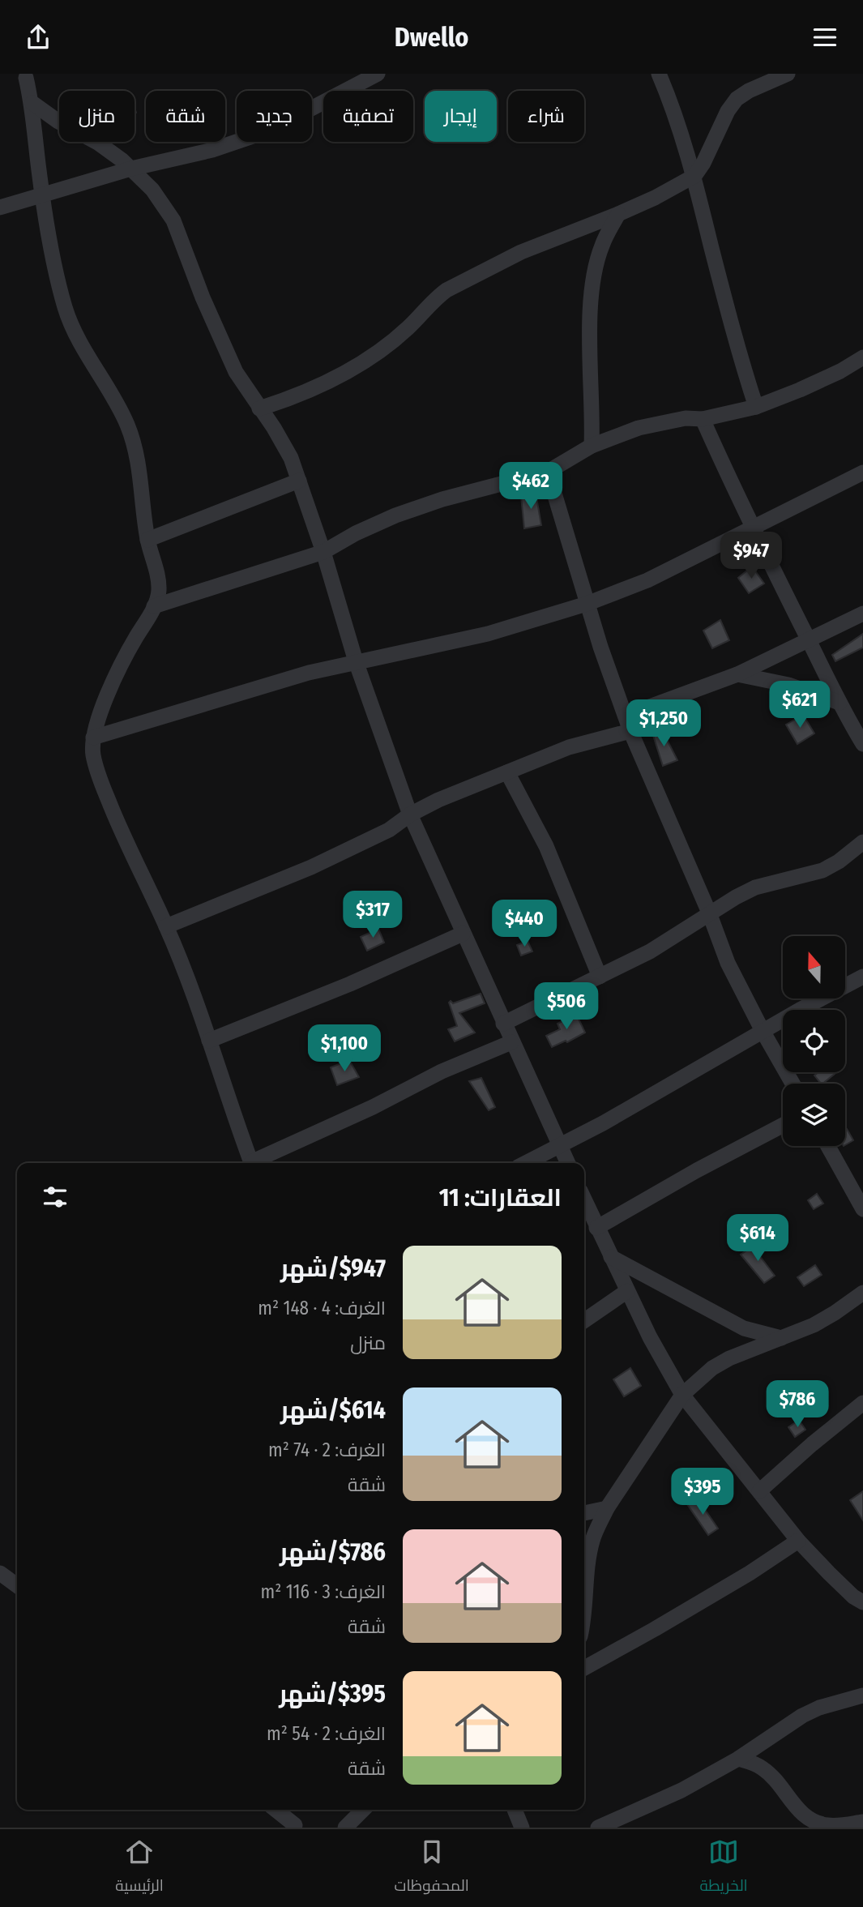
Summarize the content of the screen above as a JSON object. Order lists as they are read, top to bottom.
{
  "north": "top",
  "page": {
    "header": "Dwello",
    "chip": [
      "شراء",
      "إيجار",
      "تصفية",
      "جديد",
      "شقة",
      "منزل"
    ],
    "price": [
      "$462",
      "$947",
      "$621",
      "$1,250",
      "$317",
      "$440",
      "$506",
      "$1,100",
      "$614",
      "$786",
      "$395"
    ],
    "heading": "العقارات: 11",
    "list": [
      {
        "name": "$947/شهر",
        "note": "الغرف: 4 · 148 m² · منزل"
      },
      {
        "name": "$614/شهر",
        "note": "الغرف: 2 · 74 m² · شقة"
      },
      {
        "name": "$786/شهر",
        "note": "الغرف: 3 · 116 m² · شقة"
      },
      {
        "name": "$395/شهر",
        "note": "الغرف: 2 · 54 m² · شقة"
      }
    ],
    "tabs": ["الخريطة", "المحفوظات", "الرئيسية"]
  }
}
